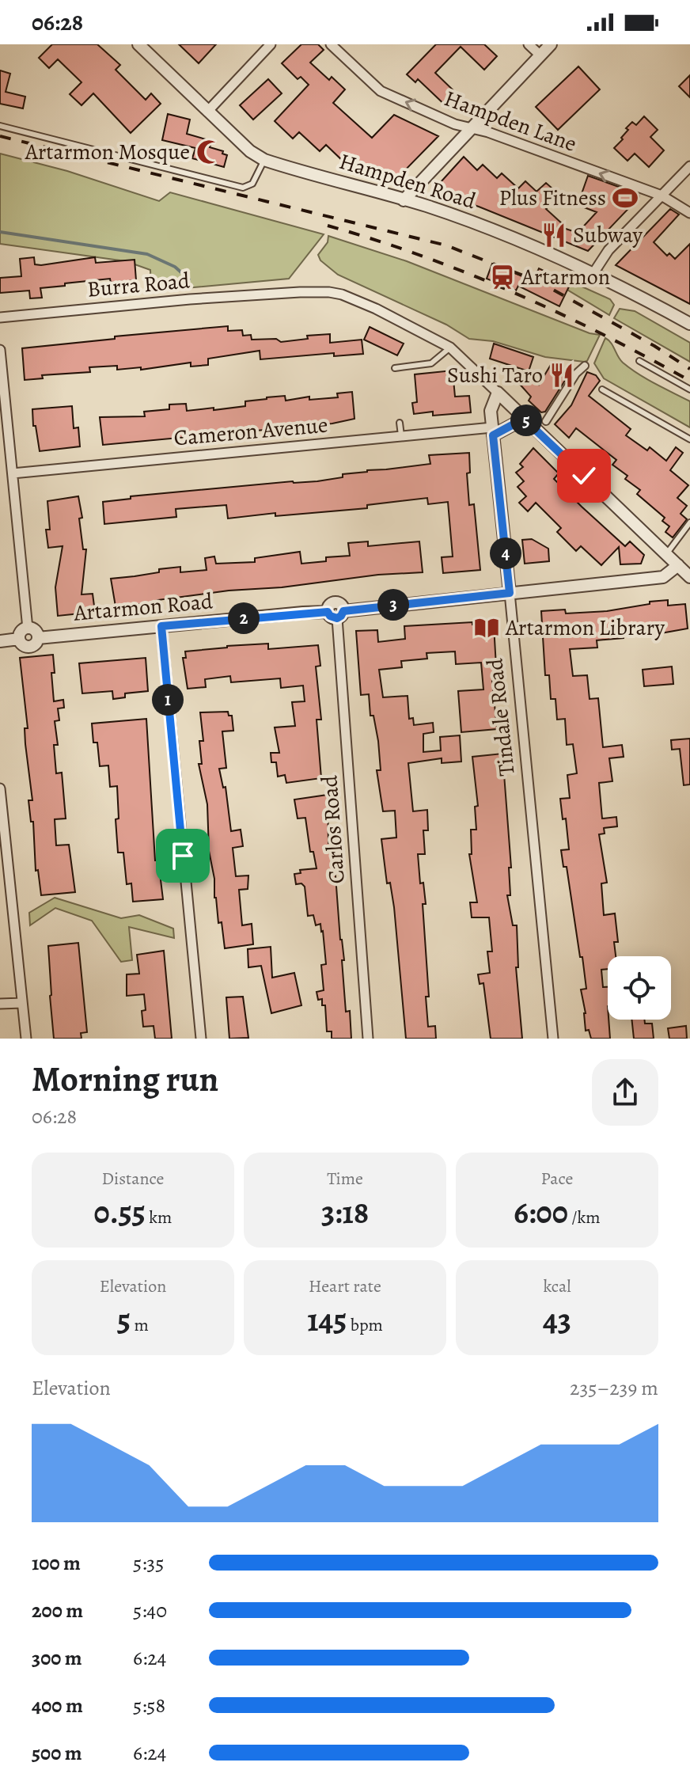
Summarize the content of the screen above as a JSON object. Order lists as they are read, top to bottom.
{
  "streets": {
    "street": [
      "Hampden Lane",
      "Hampden Road",
      "Burra Road",
      "Cameron Avenue",
      "Artarmon Road",
      "Tindale Road",
      "Carlos Road"
    ]
  },
  "crossings": [
    ["Burra Road", "Tindale Road"],
    ["Cameron Avenue", "Tindale Road"],
    ["Artarmon Road", "Tindale Road"],
    ["Artarmon Road", "Carlos Road"]
  ],
  "one_way": ["Hampden Lane"],
  "places": {
    "mosque": ["Artarmon Mosque"],
    "sports": ["Plus Fitness"],
    "restaurant": ["Subway", "Sushi Taro"],
    "station": ["Artarmon"],
    "library": ["Artarmon Library"]
  },
  "page": {
    "status": "06:28",
    "pins": [
      "5",
      "4",
      "3",
      "2",
      "1"
    ],
    "heading": ["Morning run", "06:28"],
    "stats": [
      ["Distance", "0.55 km"],
      ["Time", "3:18"],
      ["Pace", "6:00 /km"],
      ["Elevation", "5 m"],
      ["Heart rate", "145 bpm"],
      ["kcal", "43"]
    ],
    "chart": ["Elevation", "235–239 m"],
    "list": [
      {
        "name": "100 m",
        "note": "5:35"
      },
      {
        "name": "200 m",
        "note": "5:40"
      },
      {
        "name": "300 m",
        "note": "6:24"
      },
      {
        "name": "400 m",
        "note": "5:58"
      },
      {
        "name": "500 m",
        "note": "6:24"
      }
    ]
  }
}
